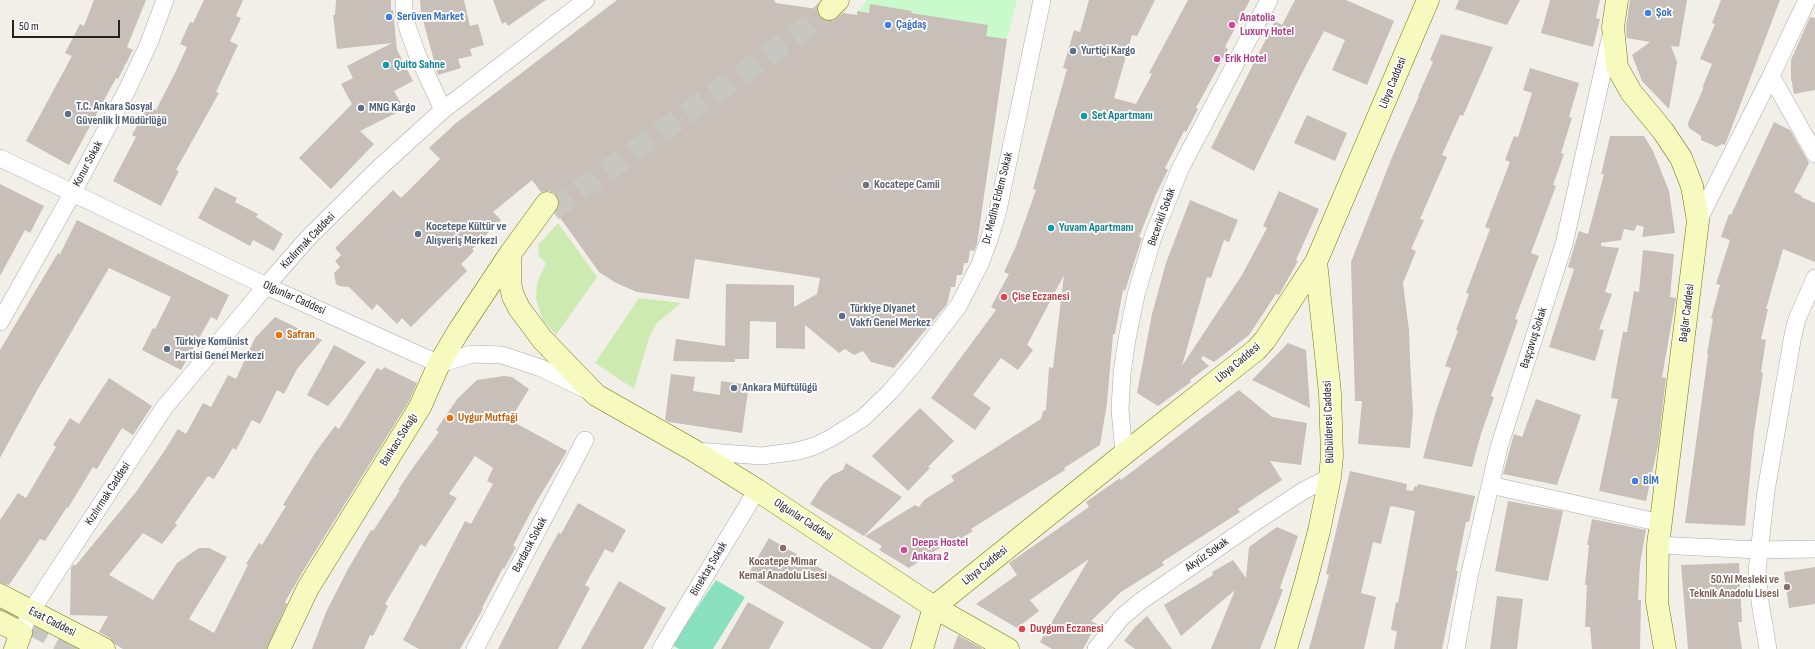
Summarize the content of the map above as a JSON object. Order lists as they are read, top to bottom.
{
  "streets": {
    "main road": [
      "Libya Caddesi",
      "Olgunlar Caddesi",
      "Bağlar Caddesi",
      "Bülbülderesi Caddesi",
      "Bankacı Sokağı",
      "Esat Caddesi"
    ],
    "street": [
      "Konur Sokak",
      "Dr. Mediha Eldem Sokak",
      "Becerikli Sokak",
      "Kızılırmak Caddesi",
      "Başçavuş Sokak",
      "Bardacık Sokak",
      "Akyüz Sokak",
      "Binektaş Sokak"
    ]
  },
  "crossings": [
    ["Libya Caddesi", "Becerikli Sokak"],
    ["Libya Caddesi", "Olgunlar Caddesi"],
    ["Libya Caddesi", "Bülbülderesi Caddesi"],
    ["Konur Sokak", "Olgunlar Caddesi"],
    ["Dr. Mediha Eldem Sokak", "Olgunlar Caddesi"],
    ["Kızılırmak Caddesi", "Olgunlar Caddesi"],
    ["Kızılırmak Caddesi", "Esat Caddesi"],
    ["Olgunlar Caddesi", "Bankacı Sokağı"],
    ["Olgunlar Caddesi", "Binektaş Sokak"],
    ["Bağlar Caddesi", "Başçavuş Sokak"],
    ["Bülbülderesi Caddesi", "Akyüz Sokak"]
  ],
  "places": [
    "Şok",
    "Serüven Market",
    "Çağdaş",
    "Anatolia Luxury Hotel",
    "Yurtiçi Kargo",
    "Erik Hotel",
    "Quito Sahne",
    "MNG Kargo",
    "T.C. Ankara Sosyal Güvenlik İl Müdürlüğü",
    "Set Apartmanı",
    "Kocatepe Camii",
    "Yuvam Apartmanı",
    "Kocetepe Kültür ve Alışveriş Merkezi",
    "Çise Eczanesi",
    "Türkiye Diyanet Vakfı Genel Merkez",
    "Safran",
    "Türkiye Komünist Partisi Genel Merkezi",
    "Ankara Müftülügü",
    "Uygur Mutfaği",
    "BİM",
    "Kocatepe Mimar Kemal Anadolu Lisesi",
    "Deeps Hostel Ankara 2",
    "50.Yıl Mesleki ve Teknik Anadolu Lisesi",
    "Duygum Eczanesi"
  ],
  "scale_bar": "50 m"
}
